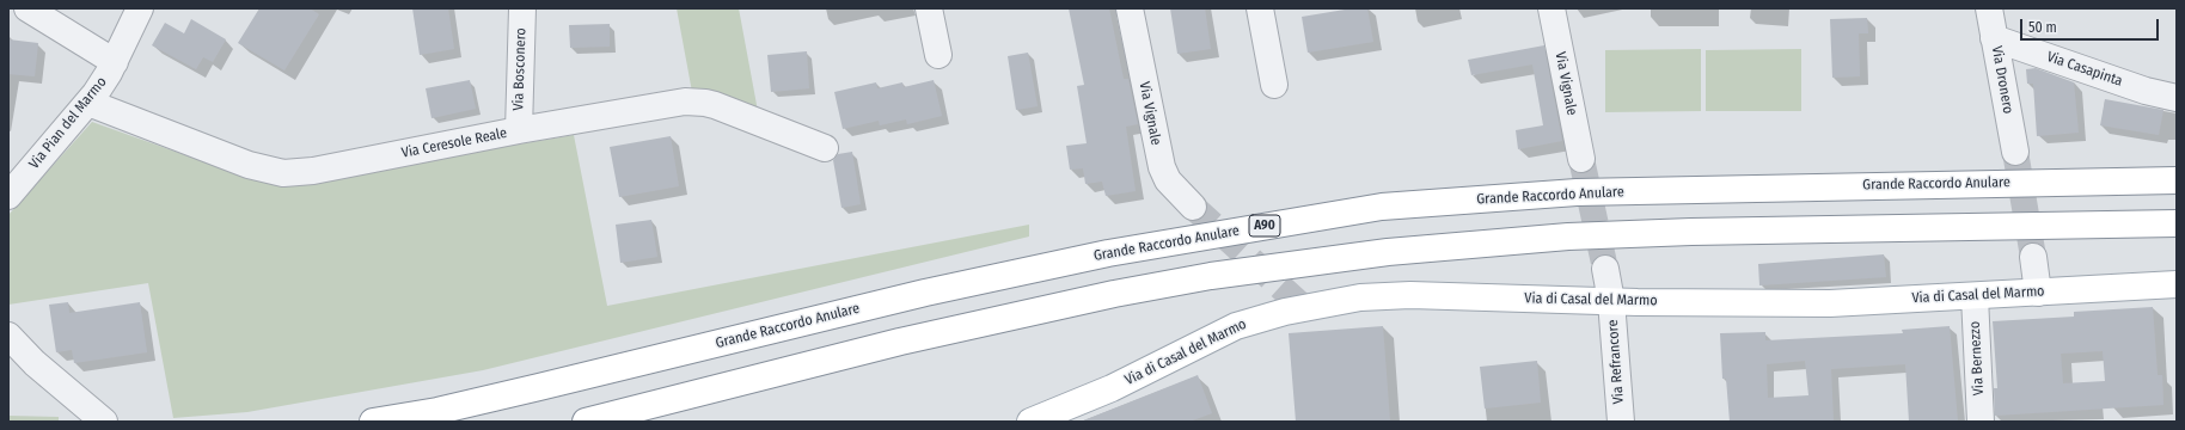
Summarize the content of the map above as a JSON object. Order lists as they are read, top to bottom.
{
  "streets": {
    "main road": ["Grande Raccordo Anulare", "A90", "Via di Casal del Marmo"],
    "street": [
      "Via Bosconero",
      "Via Casapinta",
      "Via Dronero",
      "Via Vignale",
      "Via Pian del Marmo",
      "Via Ceresole Reale",
      "Via Bernezzo",
      "Via Refrancore"
    ]
  },
  "crossings": [
    ["Via Bosconero", "Via Ceresole Reale"],
    ["Via Casapinta", "Via Dronero"],
    ["Via Pian del Marmo", "Via Ceresole Reale"],
    ["Via di Casal del Marmo", "Via Bernezzo"],
    ["Via di Casal del Marmo", "Via Refrancore"]
  ],
  "scale_bar": "50 m"
}
